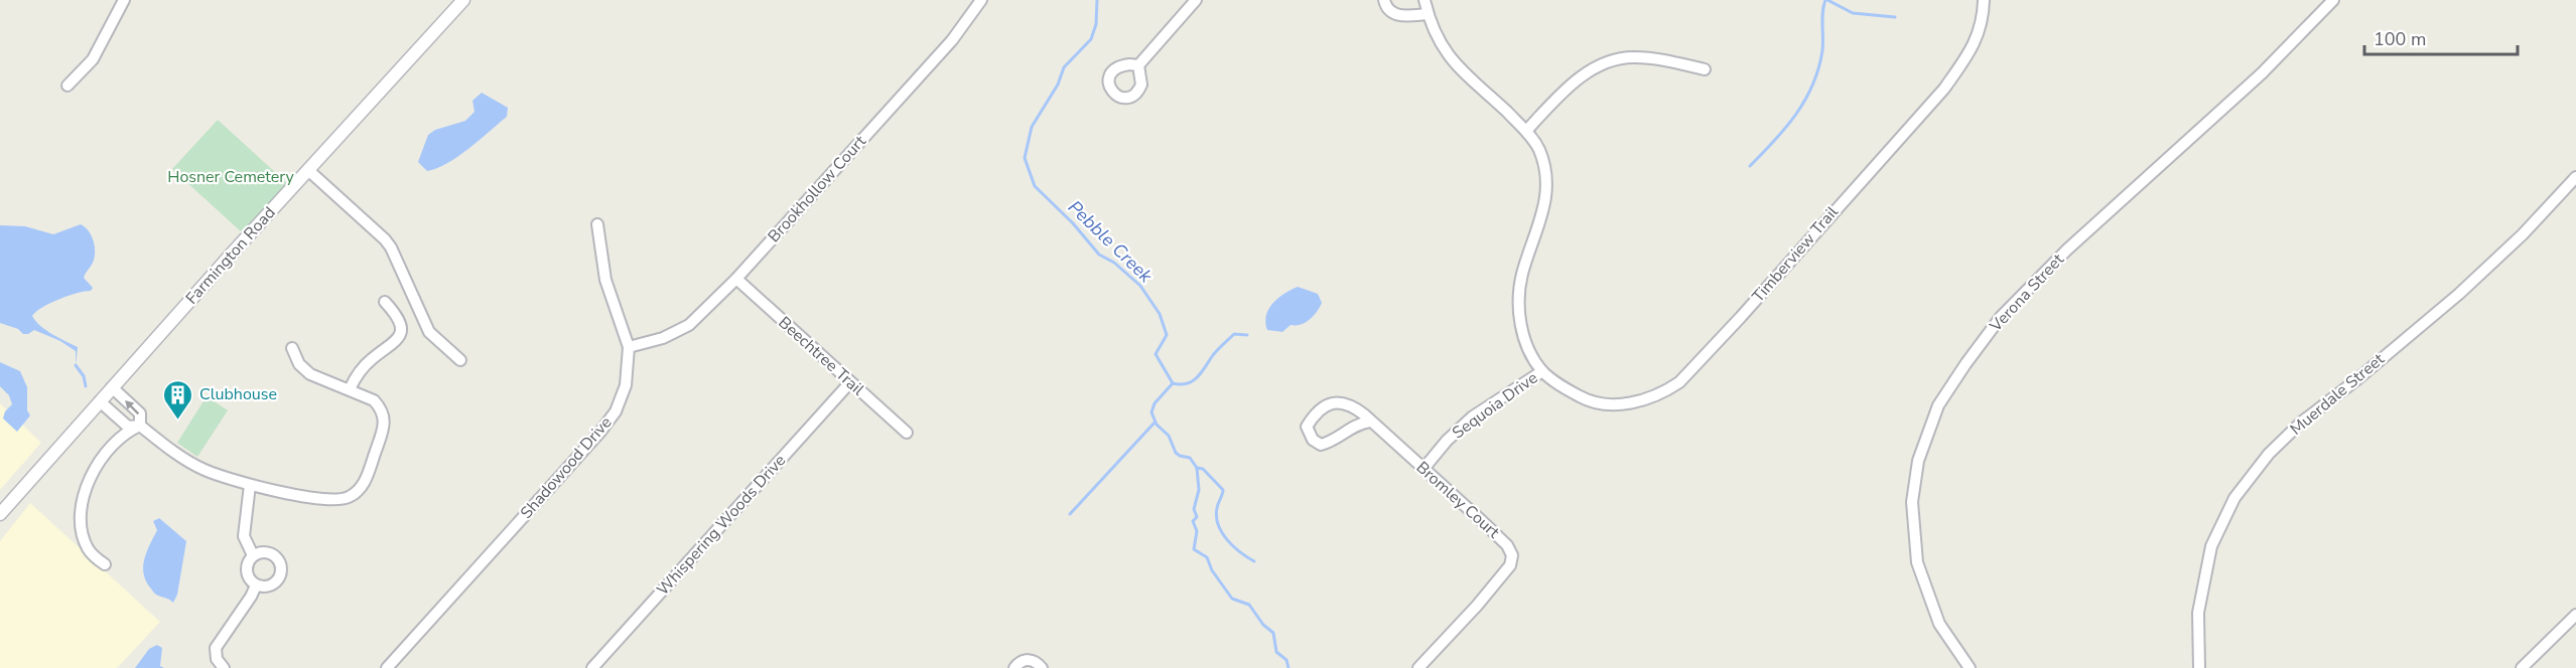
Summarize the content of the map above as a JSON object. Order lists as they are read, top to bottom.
{
  "streets": {
    "street": [
      "Brookhollow Court",
      "Timberview Trail",
      "Farmington Road",
      "Verona Street",
      "Beechtree Trail",
      "Muerdale Street",
      "Sequoia Drive",
      "Shadowood Drive",
      "Bromley Court",
      "Whispering Woods Drive"
    ]
  },
  "crossings": [
    ["Brookhollow Court", "Beechtree Trail"],
    ["Brookhollow Court", "Shadowood Drive"],
    ["Timberview Trail", "Sequoia Drive"],
    ["Beechtree Trail", "Whispering Woods Drive"],
    ["Sequoia Drive", "Bromley Court"]
  ],
  "water": ["Pebble Creek"],
  "parks": ["Hosner Cemetery"],
  "places": {
    "building": ["Clubhouse"]
  },
  "scale_bar": "100 m"
}
